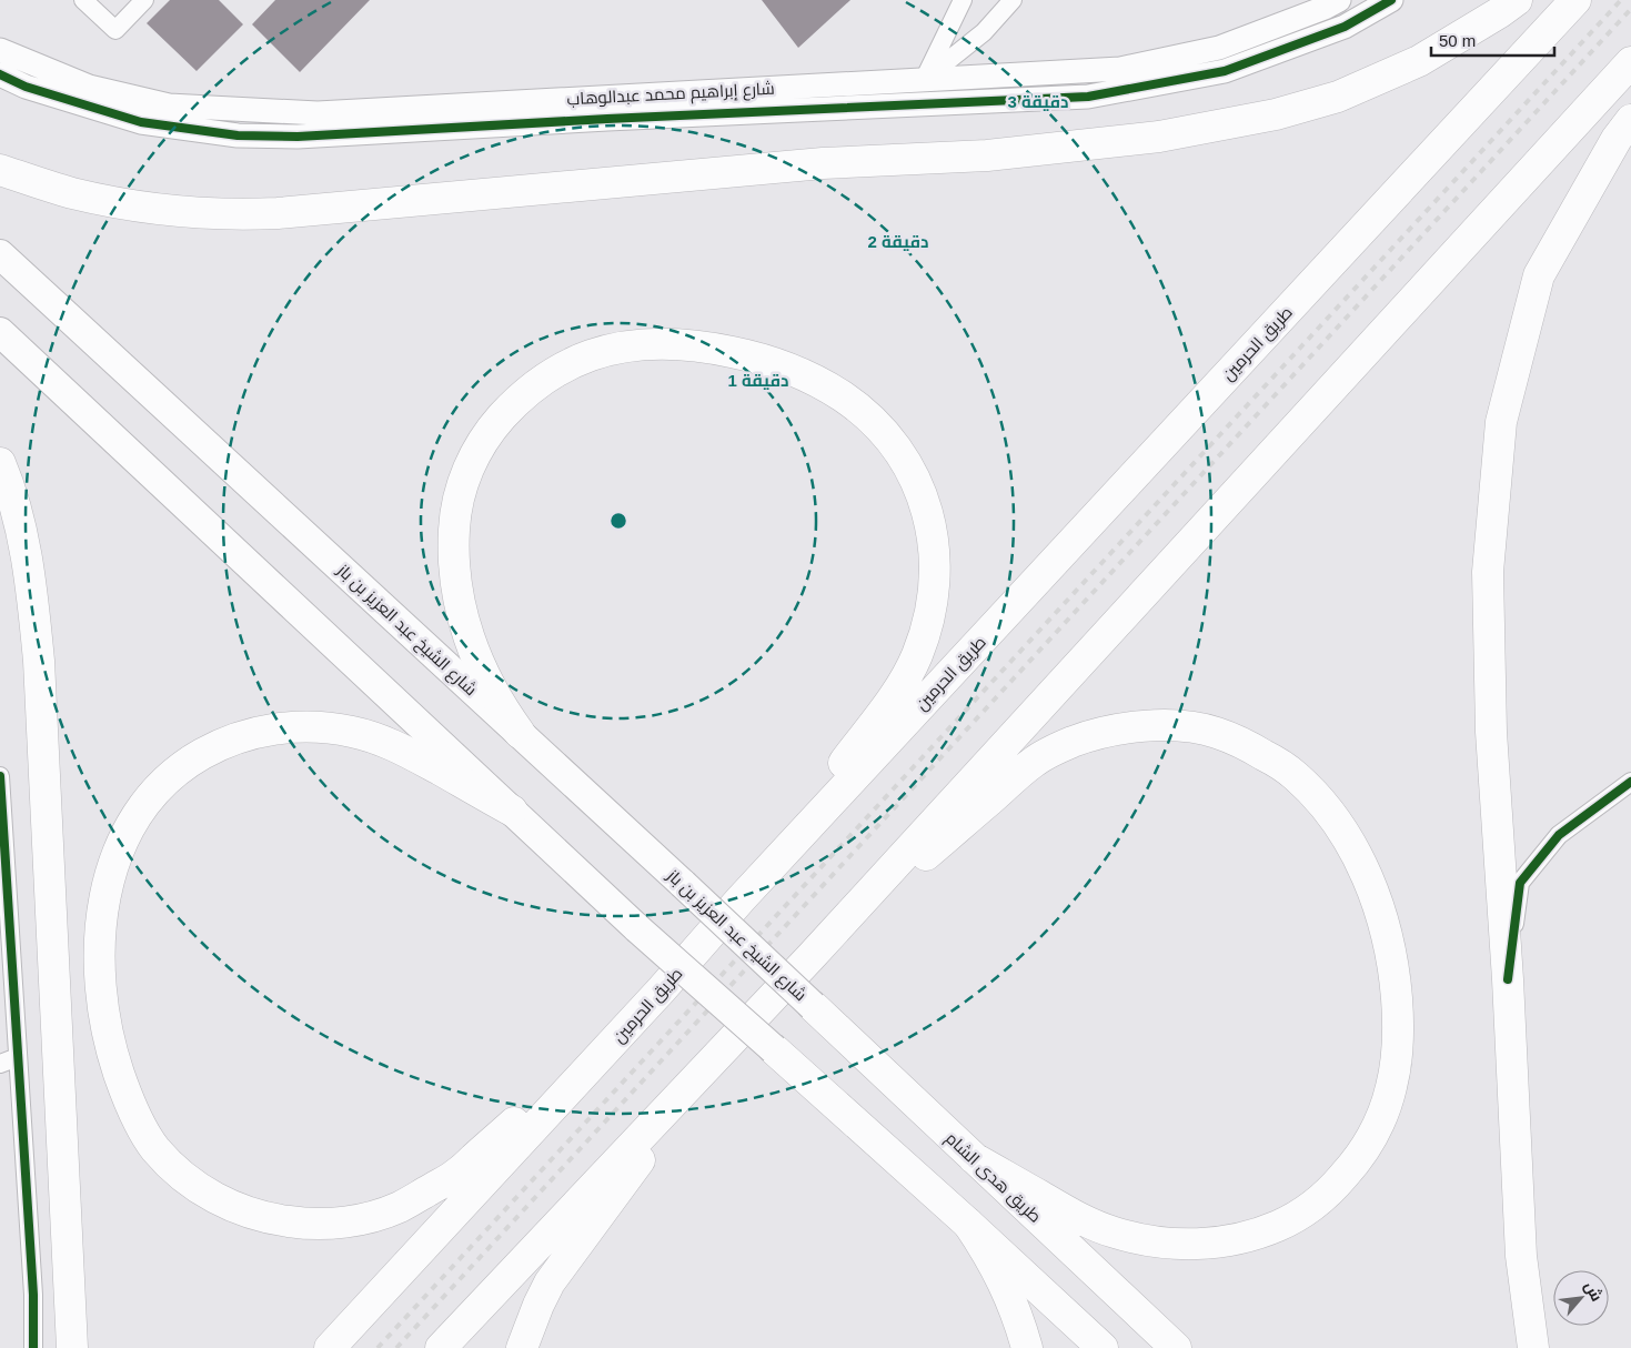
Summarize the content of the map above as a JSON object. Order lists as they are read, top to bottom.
{
  "streets": {
    "highway": ["طريق الحرمين", "طريق هدى الشام"],
    "main road": ["شارع الشيخ عبد العزيز بن باز"],
    "street": ["شارع إبراهيم محمد عبدالوهاب"]
  },
  "crossings": [
    ["شارع الشيخ عبد العزيز بن باز", "طريق هدى الشام"]
  ],
  "scale_bar": "50 m",
  "north": "top right",
  "rings": ["3 دقيقة", "2 دقيقة", "1 دقيقة"]
}
